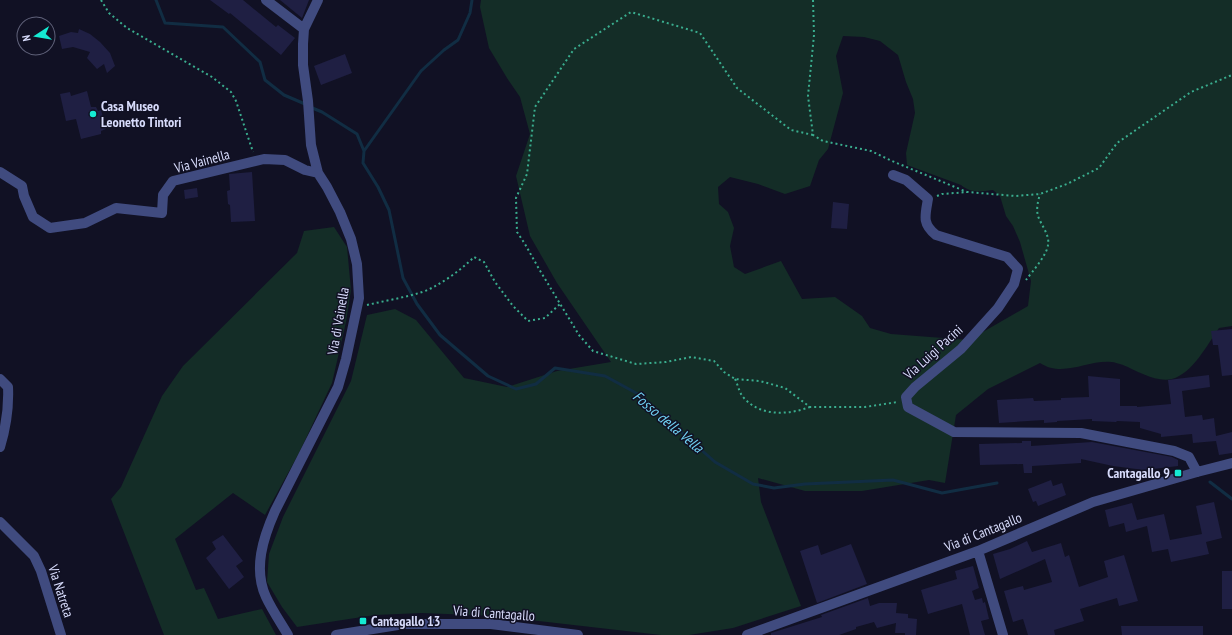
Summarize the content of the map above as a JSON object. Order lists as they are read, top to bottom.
{
  "streets": {
    "street": [
      "Via Vainella",
      "Via di Vainella",
      "Via Luigi Pacini",
      "Via di Cantagallo",
      "Via Natreta"
    ]
  },
  "crossings": [
    ["Via Vainella", "Via di Vainella"],
    ["Via Luigi Pacini", "Via di Cantagallo"]
  ],
  "water": ["Fosso della Vella"],
  "places": {
    "other": ["Casa Museo Leonetto Tintori"],
    "transit": ["Cantagallo 9", "Cantagallo 13"]
  },
  "north": "left"
}
